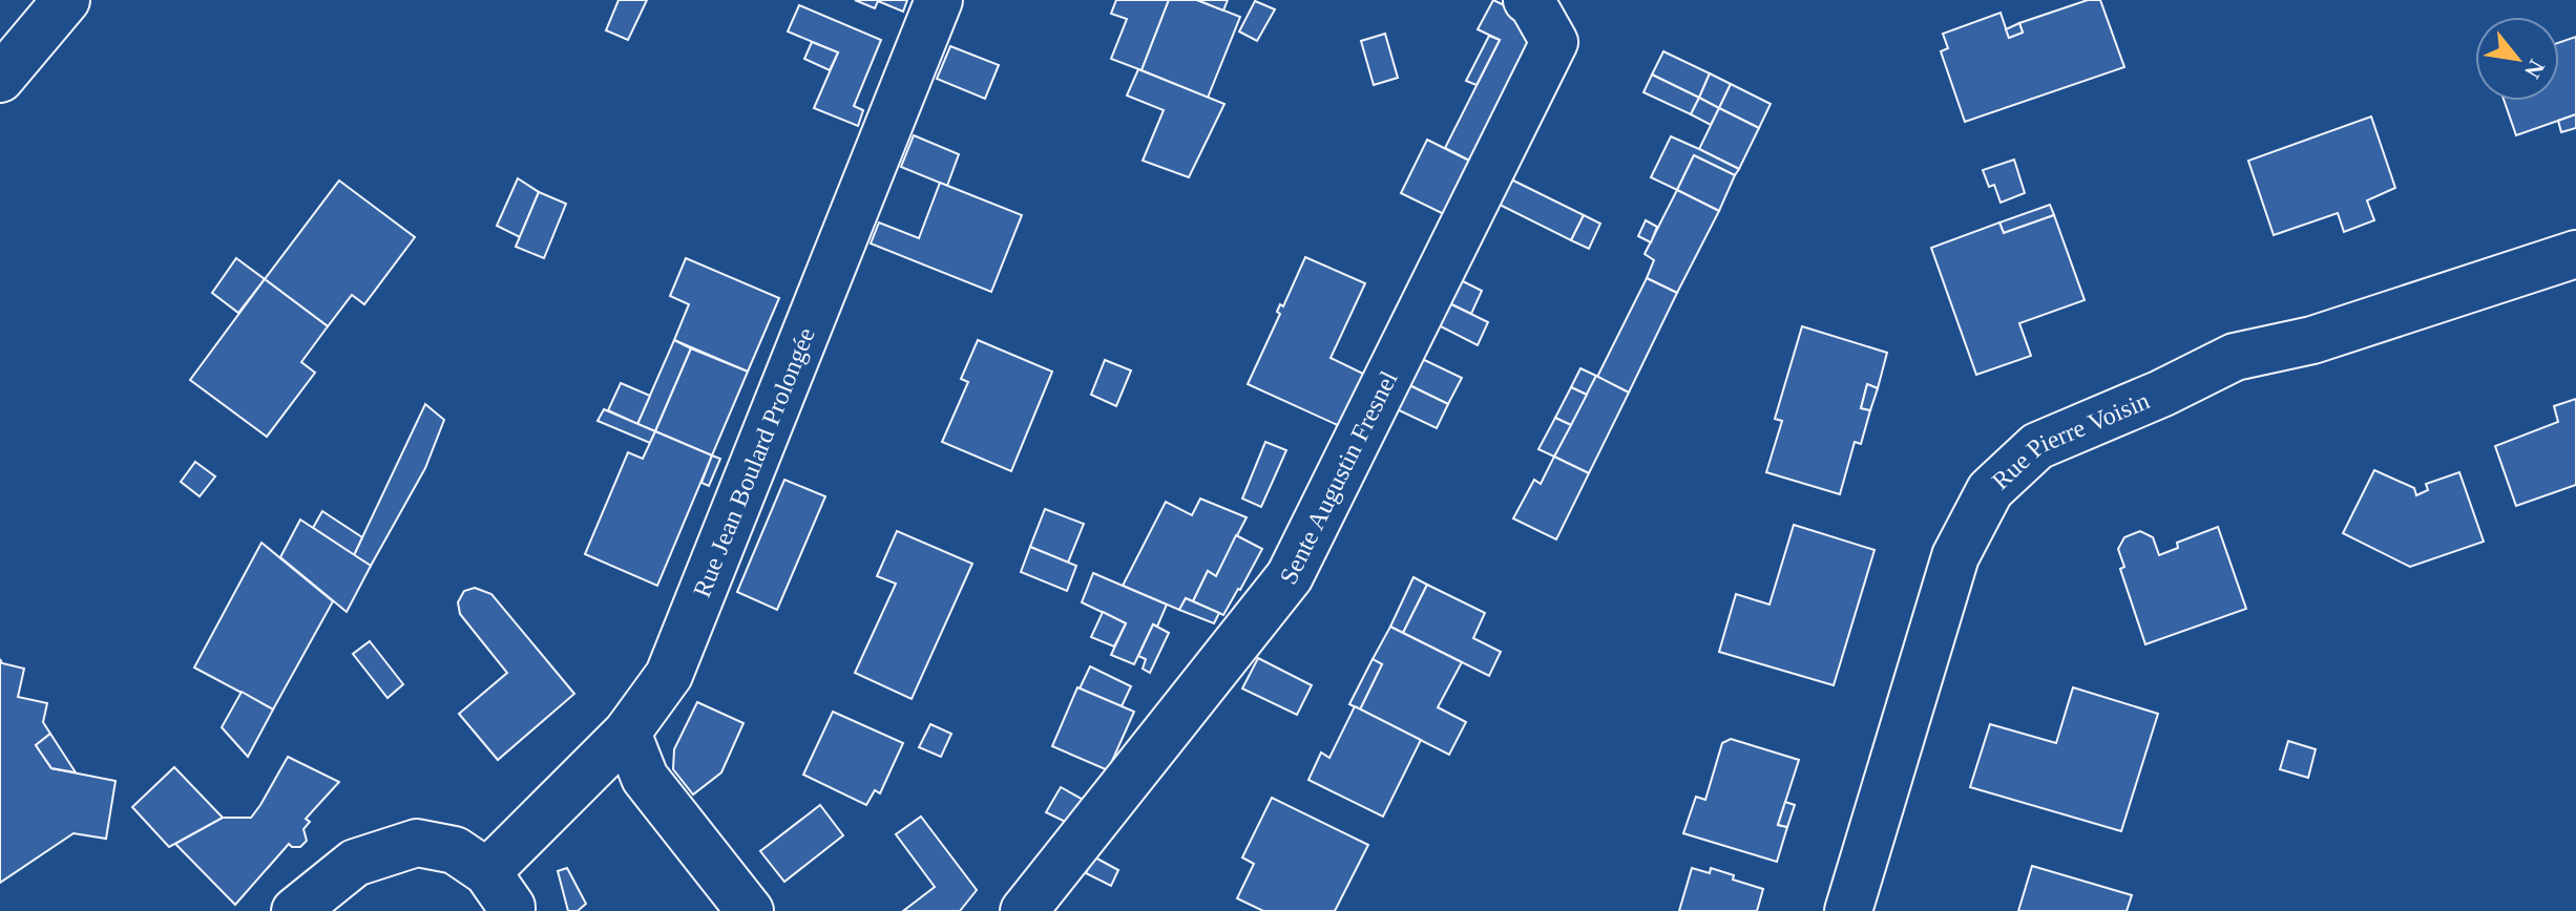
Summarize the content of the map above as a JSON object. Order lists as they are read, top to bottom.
{
  "streets": {
    "street": ["Rue Pierre Voisin", "Rue Jean Boulard Prolongée", "Sente Augustin Fresnel"]
  },
  "north": "bottom right"
}
